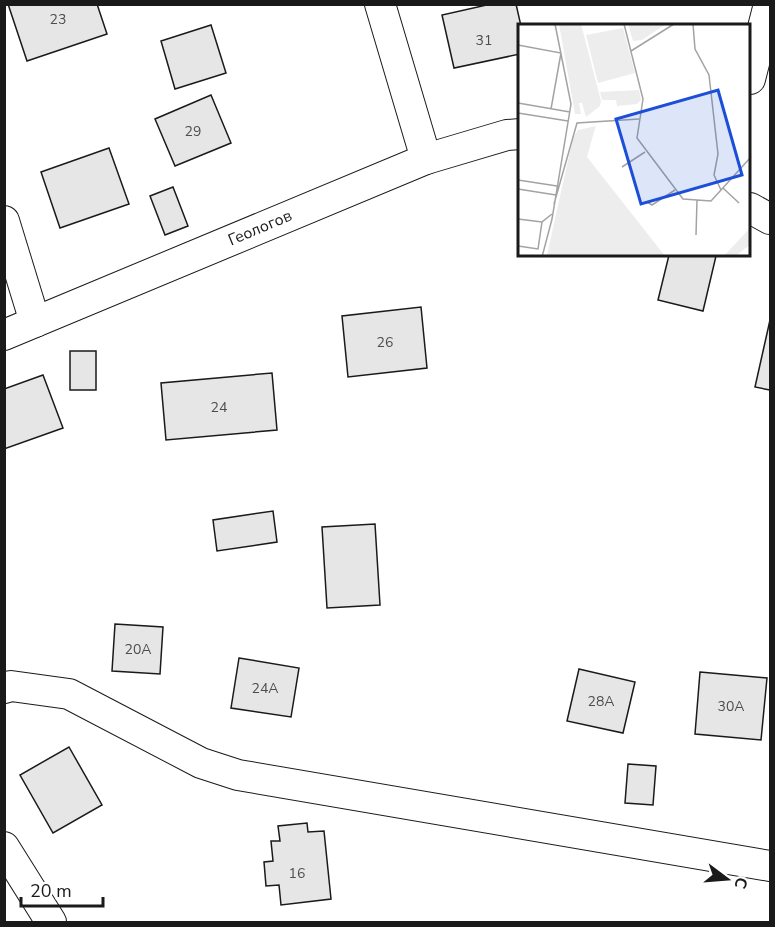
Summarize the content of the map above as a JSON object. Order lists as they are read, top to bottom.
{
  "streets": {
    "street": ["Геологов"]
  },
  "house_numbers": [
    "23",
    "31",
    "29",
    "26",
    "24",
    "20А",
    "24А",
    "28А",
    "30А",
    "16"
  ],
  "scale_bar": "20 m",
  "north": "right"
}
